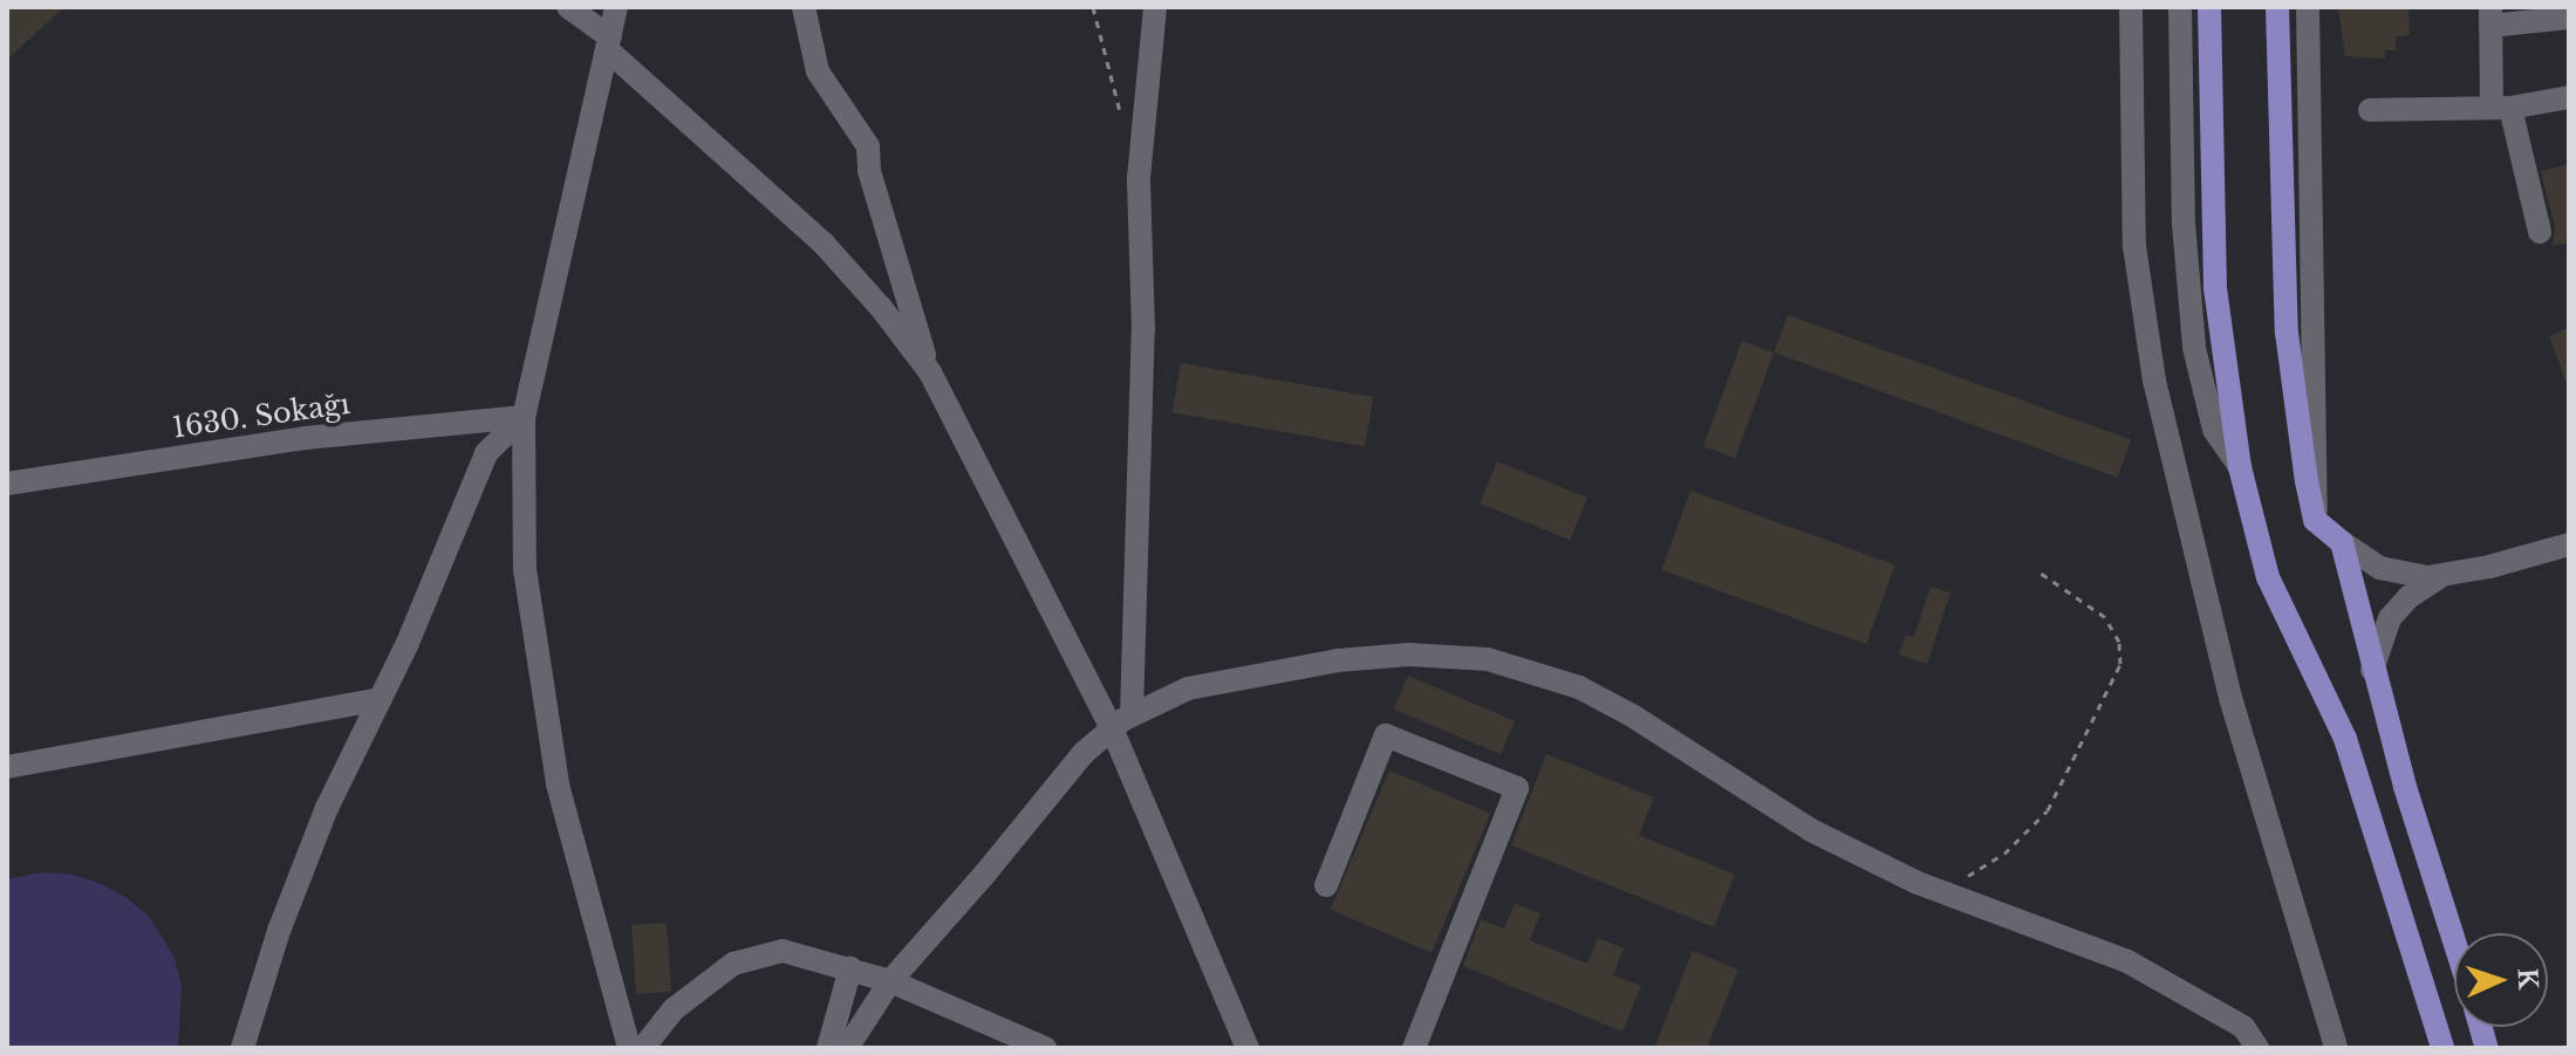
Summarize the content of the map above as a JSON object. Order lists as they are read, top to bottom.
{
  "streets": {
    "street": ["1630. Sokağı"]
  },
  "north": "right"
}
